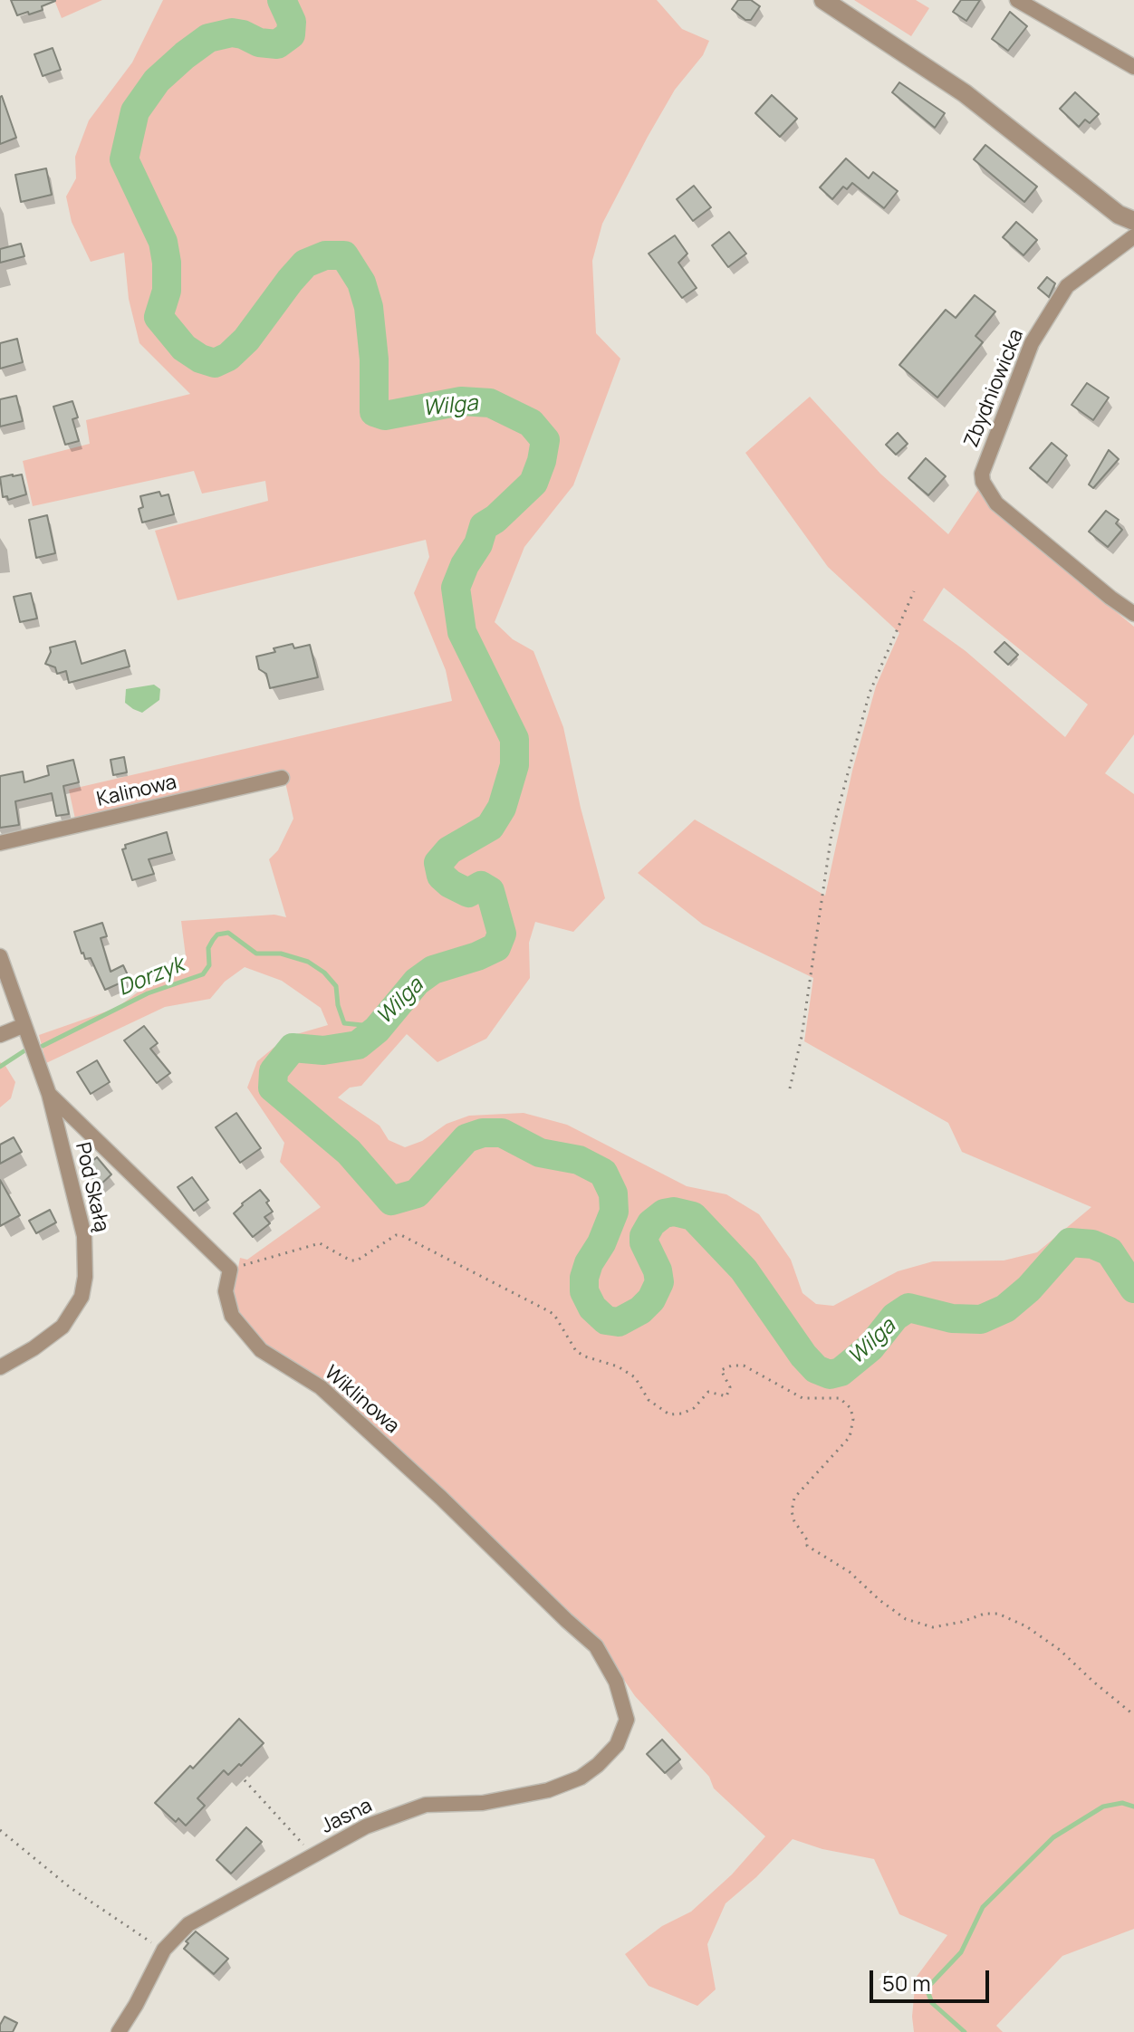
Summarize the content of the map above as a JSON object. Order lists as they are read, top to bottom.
{
  "streets": {
    "street": [
      "Zbydniowicka",
      "Kalinowa",
      "Pod Skałą",
      "Wiklinowa",
      "Jasna"
    ]
  },
  "crossings": [
    ["Wiklinowa", "Jasna"]
  ],
  "water": ["Wilga", "Dorzyk"],
  "scale_bar": "50 m"
}
